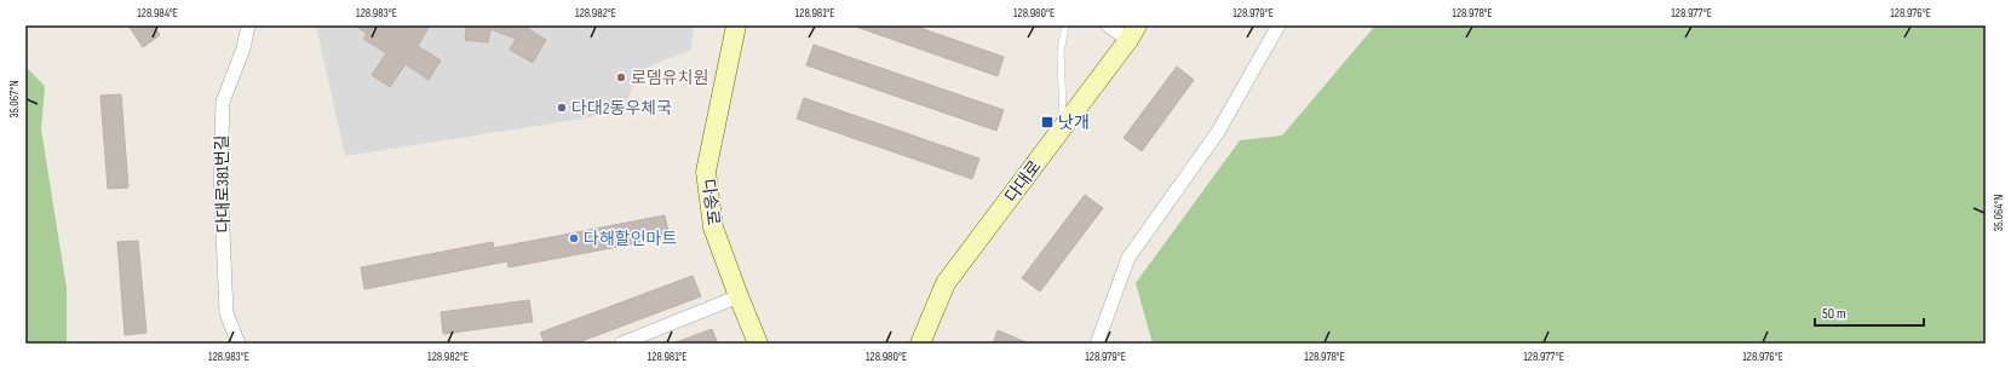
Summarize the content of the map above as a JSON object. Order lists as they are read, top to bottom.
{
  "streets": {
    "main road": ["다대로", "다송로"],
    "street": ["다대로381번길"]
  },
  "places": {
    "other": ["로뎀유치원", "다대2동우체국", "다해할인마트"],
    "transit": ["낫개"]
  },
  "scale_bar": "50 m",
  "coordinates": [
    "128.984°E",
    "128.983°E",
    "128.982°E",
    "128.981°E",
    "128.980°E",
    "128.979°E",
    "128.978°E",
    "128.977°E",
    "128.976°E",
    "35.067°N",
    "35.064°N"
  ]
}
